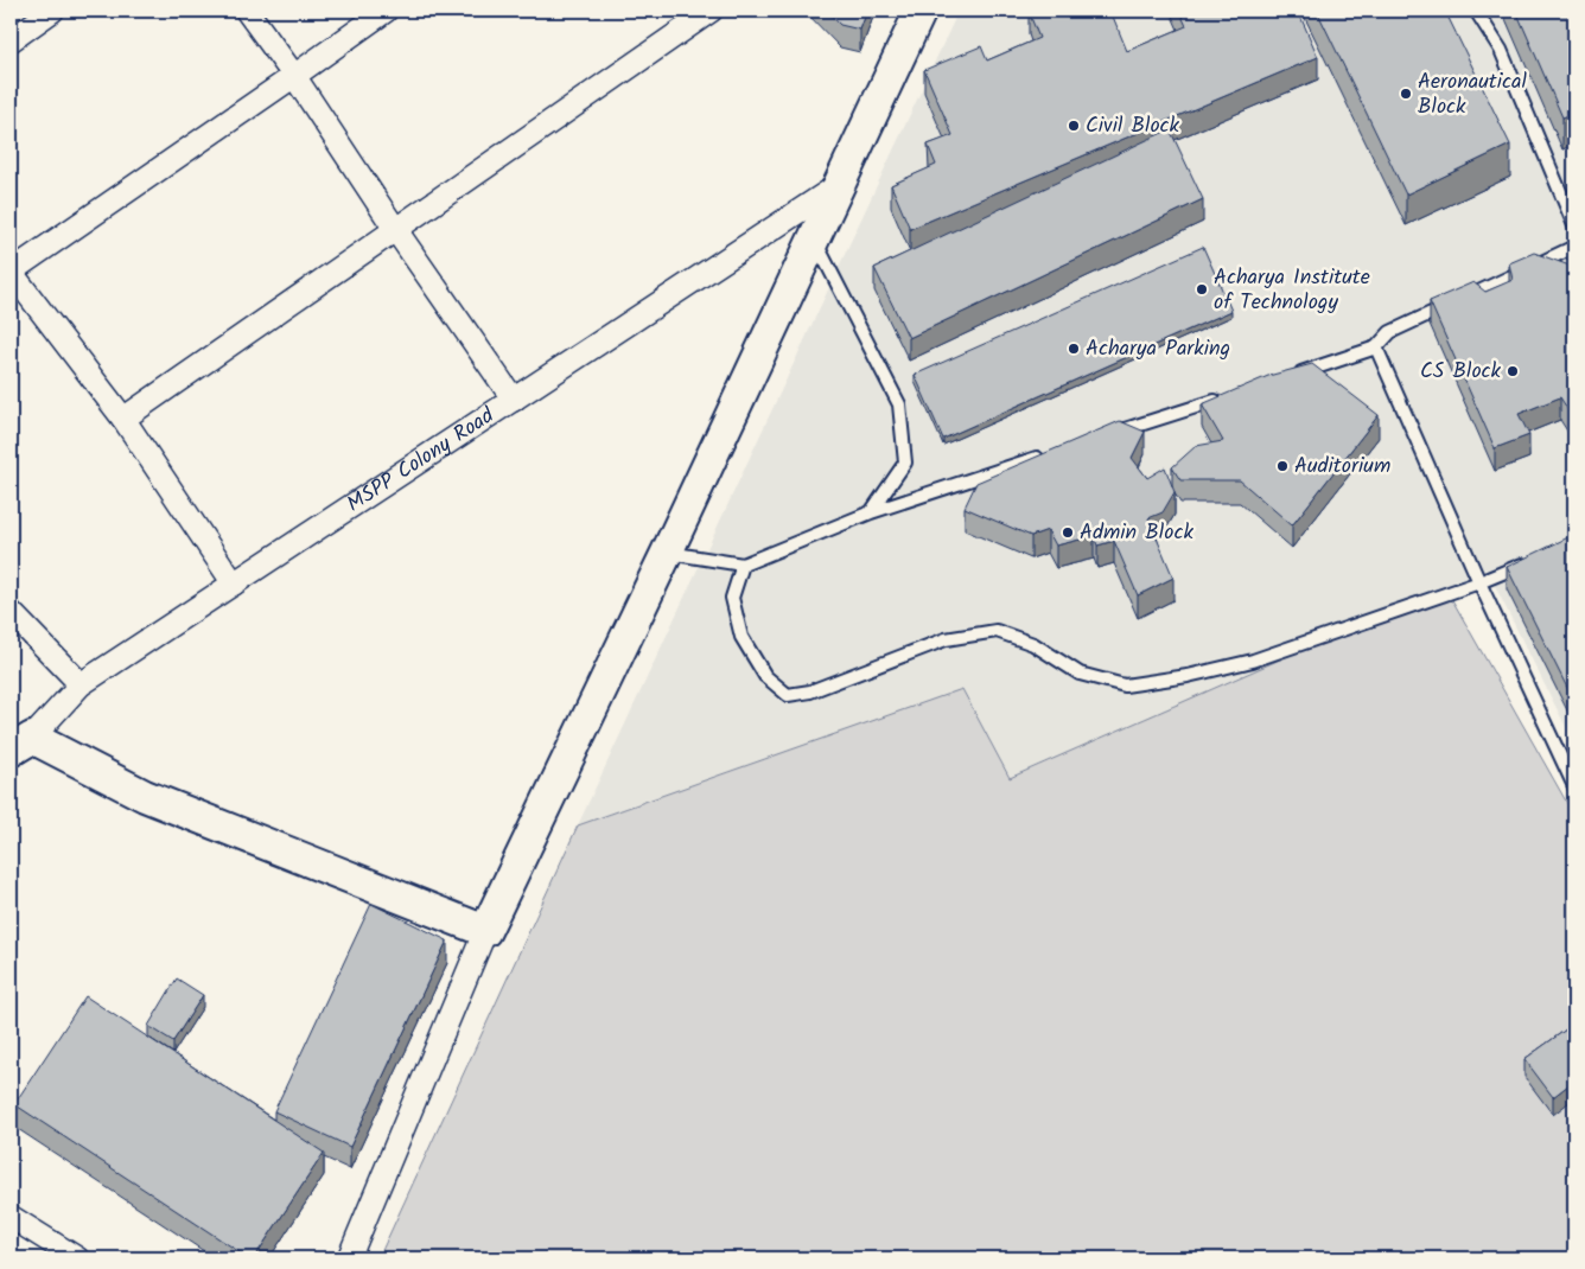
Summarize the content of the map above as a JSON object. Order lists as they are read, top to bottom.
{
  "streets": {
    "street": ["MSPP Colony Road"]
  },
  "places": [
    "Aeronautical Block",
    "Civil Block",
    "Acharya Institute of Technology",
    "Acharya Parking",
    "CS Block",
    "Auditorium",
    "Admin Block"
  ]
}
